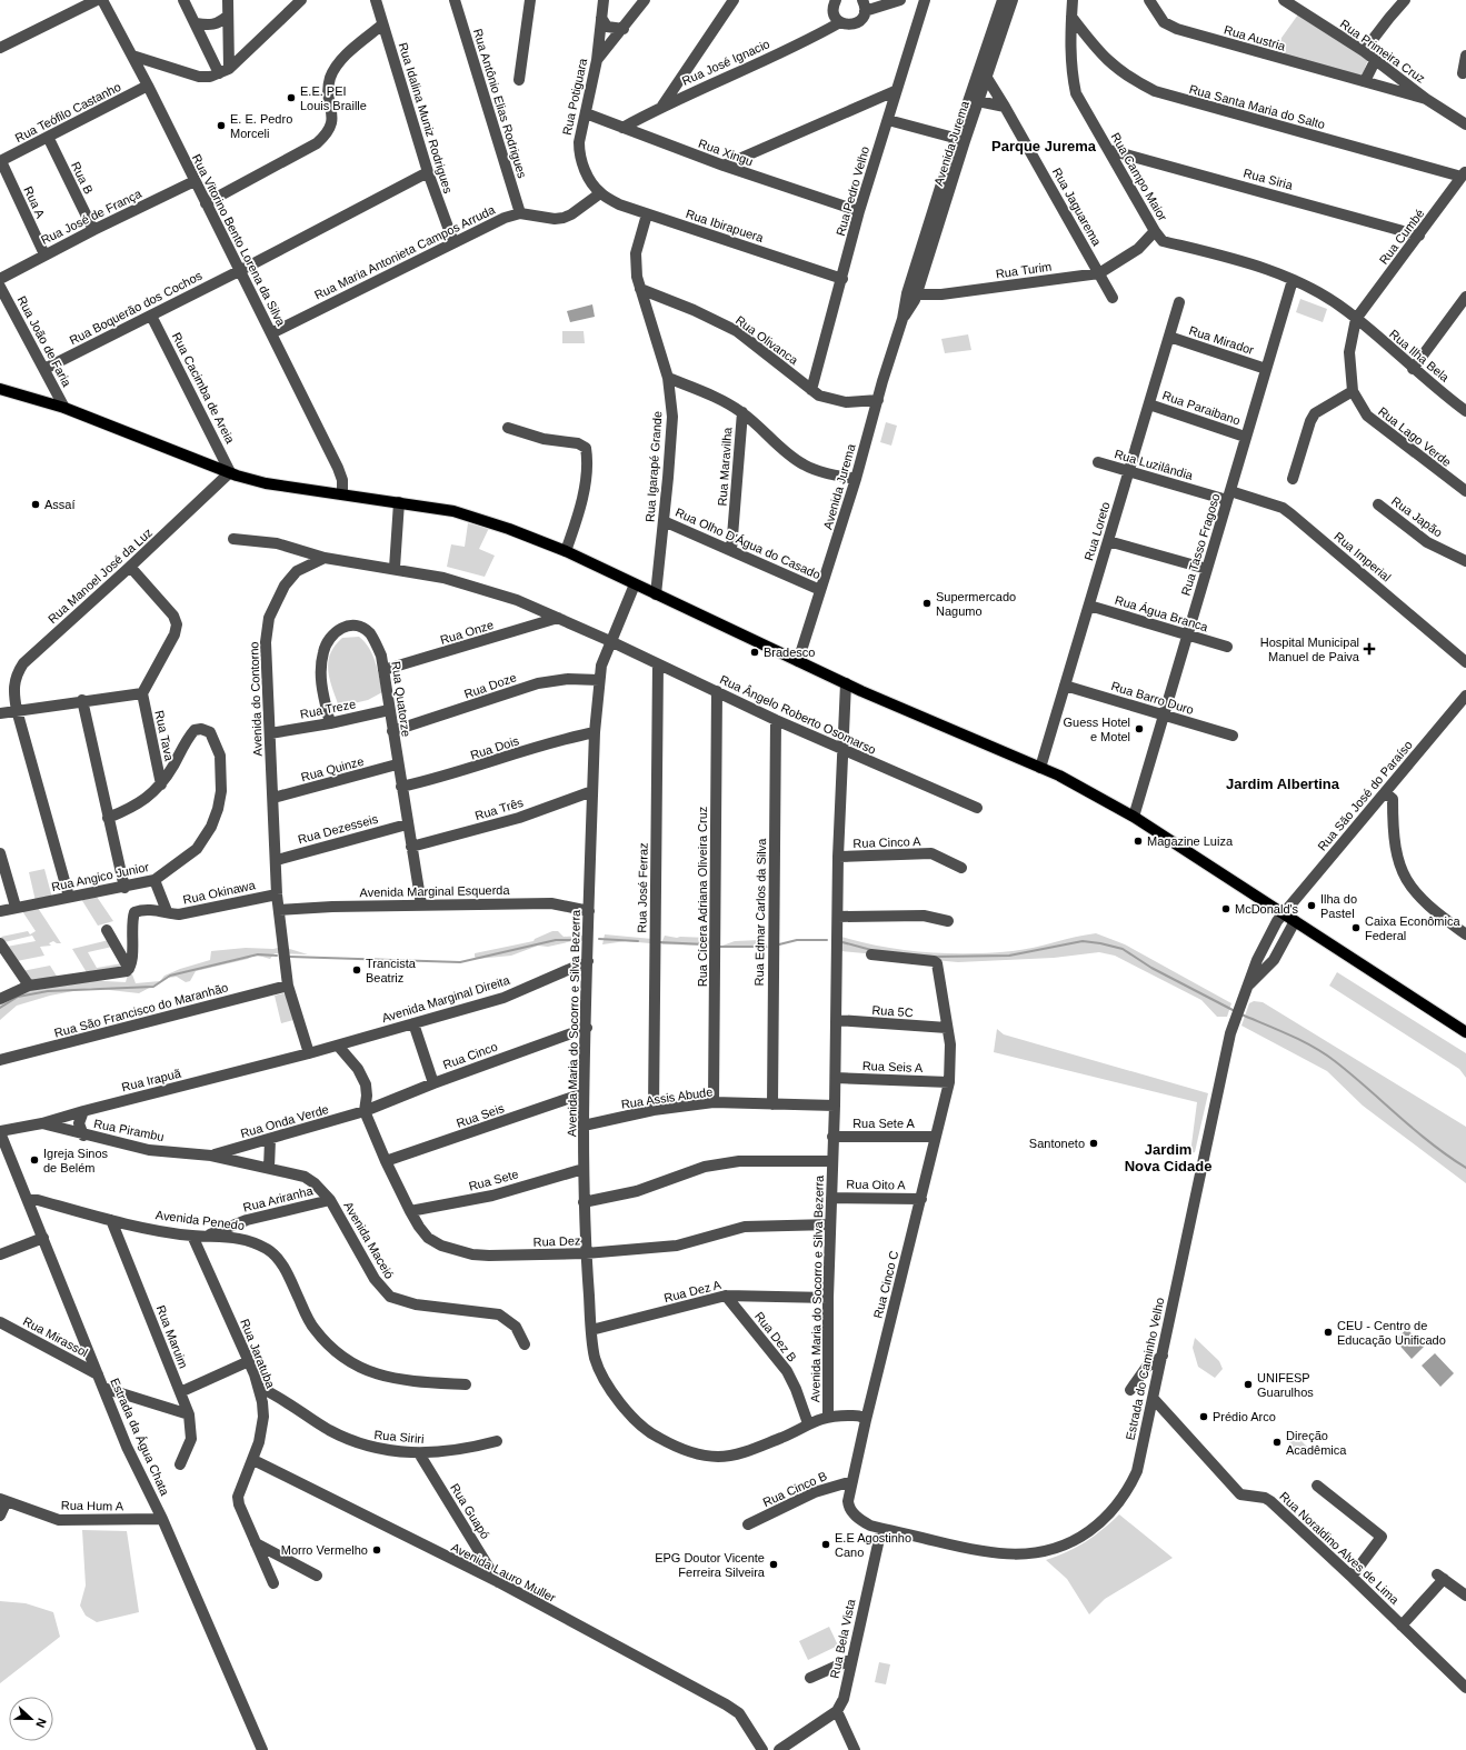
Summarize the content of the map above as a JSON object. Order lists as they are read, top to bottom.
{
  "streets": {
    "street": [
      "Rua Austria",
      "Rua Primeira Cruz",
      "Rua José Ignacio",
      "Rua Potiguara",
      "Rua Antônio Elias Rodrigues",
      "Rua Santa Maria do Salto",
      "Rua Teófilo Castanho",
      "Rua Idalina Muniz Rodrigues",
      "Avenida Jurema",
      "Rua Xingu",
      "Rua Campo Maior",
      "Rua B",
      "Rua Siria",
      "Rua Pedro Velho",
      "Rua A",
      "Rua Jaguarema",
      "Rua José de França",
      "Rua Ibirapuera",
      "Rua Cumbé",
      "Rua Vitorino Bento Lorena da Silva",
      "Rua Maria Antonieta Campos Arruda",
      "Rua Turim",
      "Rua Boquerão dos Cochos",
      "Rua Olivanca",
      "Rua Mirador",
      "Rua João de Faria",
      "Rua Ilha Bela",
      "Rua Cacimba de Areia",
      "Rua Paraibano",
      "Rua Lago Verde",
      "Rua Luzilândia",
      "Rua Igarapé Grande",
      "Rua Maravilha",
      "Rua Japão",
      "Rua Loreto",
      "Rua Olho D'Água do Casado",
      "Rua Tasso Fragoso",
      "Rua Imperial",
      "Rua Manoel José da Luz",
      "Rua Água Branca",
      "Rua Onze",
      "Rua Doze",
      "Rua Barro Duro",
      "Avenida do Contorno",
      "Rua Quatorze",
      "Rua Treze",
      "Rua Ângelo Roberto Osomarso",
      "Rua Tava",
      "Rua Dois",
      "Rua Quinze",
      "Rua São José do Paraíso",
      "Rua Três",
      "Rua Dezesseis",
      "Rua Cinco A",
      "Rua Angico Junior",
      "Rua José Ferraz",
      "Avenida Marginal Esquerda",
      "Rua Okinawa",
      "Rua Cícera Adriana Oliveira Cruz",
      "Rua Edmar Carlos da Silva",
      "Avenida Marginal Direita",
      "Rua São Francisco do Maranhão",
      "Rua 5C",
      "Avenida Maria do Socorro e Silva Bezerra",
      "Rua Cinco",
      "Rua Seis A",
      "Rua Irapuã",
      "Rua Assis Abude",
      "Rua Seis",
      "Rua Onda Verde",
      "Rua Sete A",
      "Rua Pirambu",
      "Rua Sete",
      "Rua Oito A",
      "Rua Ariranha",
      "Avenida Penedo",
      "Avenida Maceió",
      "Rua Dez",
      "Rua Cinco C",
      "Rua Dez A",
      "Rua Mirassol",
      "Rua Maruim",
      "Rua Dez B",
      "Rua Jaratuba",
      "Estrada do Caminho Velho",
      "Estrada da Água Chata",
      "Rua Siriri",
      "Rua Cinco B",
      "Rua Hum A",
      "Rua Guapó",
      "Rua Noraldino Alves de Lima",
      "Avenida Lauro Muller",
      "Rua Bela Vista"
    ]
  },
  "crossings": [
    ["Rua Austria", "Rua Primeira Cruz"],
    ["Rua José Ignacio", "Rua Xingu"],
    ["Rua Potiguara", "Rua Xingu"],
    ["Rua Potiguara", "Rua Ibirapuera"],
    ["Rua Potiguara", "Rua Maria Antonieta Campos Arruda"],
    ["Rua Antônio Elias Rodrigues", "Rua Maria Antonieta Campos Arruda"],
    ["Rua Santa Maria do Salto", "Rua Campo Maior"],
    ["Rua Santa Maria do Salto", "Rua Cumbé"],
    ["Rua Teófilo Castanho", "Rua B"],
    ["Rua Teófilo Castanho", "Rua A"],
    ["Rua Teófilo Castanho", "Rua Vitorino Bento Lorena da Silva"],
    ["Rua Idalina Muniz Rodrigues", "Rua Maria Antonieta Campos Arruda"],
    ["Rua Idalina Muniz Rodrigues", "Rua Boquerão dos Cochos"],
    ["Avenida Jurema", "Rua Jaguarema"],
    ["Avenida Jurema", "Rua Turim"],
    ["Avenida Jurema", "Rua Olivanca"],
    ["Avenida Jurema", "Rua Olho D'Água do Casado"],
    ["Rua Xingu", "Rua Pedro Velho"],
    ["Rua Campo Maior", "Rua Siria"],
    ["Rua Campo Maior", "Rua Cumbé"],
    ["Rua Campo Maior", "Rua Turim"],
    ["Rua Campo Maior", "Rua Ilha Bela"],
    ["Rua Campo Maior", "Rua Lago Verde"],
    ["Rua Campo Maior", "Rua Tasso Fragoso"],
    ["Rua B", "Rua José de França"],
    ["Rua Siria", "Rua Cumbé"],
    ["Rua Pedro Velho", "Rua Ibirapuera"],
    ["Rua Pedro Velho", "Rua Olivanca"],
    ["Rua A", "Rua José de França"],
    ["Rua Jaguarema", "Rua Turim"],
    ["Rua José de França", "Rua Vitorino Bento Lorena da Silva"],
    ["Rua Ibirapuera", "Rua Maria Antonieta Campos Arruda"],
    ["Rua Ibirapuera", "Rua Igarapé Grande"],
    ["Rua Cumbé", "Rua Ilha Bela"],
    ["Rua Cumbé", "Rua Lago Verde"],
    ["Rua Vitorino Bento Lorena da Silva", "Rua Maria Antonieta Campos Arruda"],
    ["Rua Vitorino Bento Lorena da Silva", "Rua Boquerão dos Cochos"],
    ["Rua Boquerão dos Cochos", "Rua João de Faria"],
    ["Rua Boquerão dos Cochos", "Rua Cacimba de Areia"],
    ["Rua Olivanca", "Rua Igarapé Grande"],
    ["Rua Mirador", "Rua Loreto"],
    ["Rua Mirador", "Rua Tasso Fragoso"],
    ["Rua Ilha Bela", "Rua Lago Verde"],
    ["Rua Cacimba de Areia", "Rua Manoel José da Luz"],
    ["Rua Paraibano", "Rua Loreto"],
    ["Rua Paraibano", "Rua Tasso Fragoso"],
    ["Rua Luzilândia", "Rua Loreto"],
    ["Rua Luzilândia", "Rua Tasso Fragoso"],
    ["Rua Luzilândia", "Rua Imperial"],
    ["Rua Igarapé Grande", "Rua Olho D'Água do Casado"],
    ["Rua Maravilha", "Rua Olho D'Água do Casado"],
    ["Rua Loreto", "Rua Água Branca"],
    ["Rua Loreto", "Rua Barro Duro"],
    ["Rua Tasso Fragoso", "Rua Imperial"],
    ["Rua Tasso Fragoso", "Rua Água Branca"],
    ["Rua Tasso Fragoso", "Rua Barro Duro"],
    ["Rua Manoel José da Luz", "Rua Angico Junior"],
    ["Rua Onze", "Rua Quatorze"],
    ["Rua Doze", "Rua Quatorze"],
    ["Rua Doze", "Avenida Maria do Socorro e Silva Bezerra"],
    ["Avenida do Contorno", "Rua Treze"],
    ["Avenida do Contorno", "Rua Quinze"],
    ["Avenida do Contorno", "Rua Dezesseis"],
    ["Avenida do Contorno", "Avenida Marginal Esquerda"],
    ["Avenida do Contorno", "Rua Okinawa"],
    ["Avenida do Contorno", "Avenida Marginal Direita"],
    ["Avenida do Contorno", "Rua São Francisco do Maranhão"],
    ["Avenida do Contorno", "Rua Irapuã"],
    ["Rua Quatorze", "Rua Treze"],
    ["Rua Quatorze", "Rua Dois"],
    ["Rua Quatorze", "Rua Quinze"],
    ["Rua Quatorze", "Rua Três"],
    ["Rua Quatorze", "Rua Dezesseis"],
    ["Rua Quatorze", "Avenida Marginal Esquerda"],
    ["Rua Ângelo Roberto Osomarso", "Rua José Ferraz"],
    ["Rua Ângelo Roberto Osomarso", "Rua Cícera Adriana Oliveira Cruz"],
    ["Rua Ângelo Roberto Osomarso", "Rua Edmar Carlos da Silva"],
    ["Rua Ângelo Roberto Osomarso", "Avenida Maria do Socorro e Silva Bezerra"],
    ["Rua Tava", "Rua Angico Junior"],
    ["Rua Dois", "Avenida Maria do Socorro e Silva Bezerra"],
    ["Rua São José do Paraíso", "Estrada do Caminho Velho"],
    ["Rua Três", "Avenida Maria do Socorro e Silva Bezerra"],
    ["Rua Cinco A", "Avenida Maria do Socorro e Silva Bezerra"],
    ["Rua José Ferraz", "Rua Assis Abude"],
    ["Avenida Marginal Esquerda", "Avenida Maria do Socorro e Silva Bezerra"],
    ["Rua Cícera Adriana Oliveira Cruz", "Rua Assis Abude"],
    ["Rua Edmar Carlos da Silva", "Rua Assis Abude"],
    ["Avenida Marginal Direita", "Avenida Maria do Socorro e Silva Bezerra"],
    ["Avenida Marginal Direita", "Rua Irapuã"],
    ["Rua 5C", "Avenida Maria do Socorro e Silva Bezerra"],
    ["Rua 5C", "Rua Cinco C"],
    ["Avenida Maria do Socorro e Silva Bezerra", "Rua Cinco"],
    ["Avenida Maria do Socorro e Silva Bezerra", "Rua Seis A"],
    ["Avenida Maria do Socorro e Silva Bezerra", "Rua Assis Abude"],
    ["Avenida Maria do Socorro e Silva Bezerra", "Rua Seis"],
    ["Avenida Maria do Socorro e Silva Bezerra", "Rua Sete A"],
    ["Avenida Maria do Socorro e Silva Bezerra", "Rua Sete"],
    ["Avenida Maria do Socorro e Silva Bezerra", "Rua Oito A"],
    ["Avenida Maria do Socorro e Silva Bezerra", "Rua Dez"],
    ["Avenida Maria do Socorro e Silva Bezerra", "Rua Dez A"],
    ["Avenida Maria do Socorro e Silva Bezerra", "Rua Dez B"],
    ["Rua Cinco", "Rua Onda Verde"],
    ["Rua Cinco", "Rua Dez"],
    ["Rua Seis A", "Rua Cinco C"],
    ["Rua Irapuã", "Rua Pirambu"],
    ["Rua Irapuã", "Estrada da Água Chata"],
    ["Rua Seis", "Rua Dez"],
    ["Rua Onda Verde", "Rua Pirambu"],
    ["Rua Onda Verde", "Avenida Maceió"],
    ["Rua Onda Verde", "Rua Dez"],
    ["Rua Sete A", "Rua Cinco C"],
    ["Rua Pirambu", "Avenida Maceió"],
    ["Rua Sete", "Rua Dez"],
    ["Rua Oito A", "Rua Cinco C"],
    ["Rua Ariranha", "Avenida Penedo"],
    ["Rua Ariranha", "Avenida Maceió"],
    ["Avenida Penedo", "Rua Maruim"],
    ["Avenida Penedo", "Rua Jaratuba"],
    ["Avenida Penedo", "Estrada da Água Chata"],
    ["Rua Cinco C", "Estrada do Caminho Velho"],
    ["Rua Cinco C", "Rua Cinco B"],
    ["Rua Cinco C", "Rua Bela Vista"],
    ["Rua Dez A", "Rua Dez B"],
    ["Rua Mirassol", "Estrada da Água Chata"],
    ["Rua Jaratuba", "Rua Siriri"],
    ["Rua Jaratuba", "Avenida Lauro Muller"],
    ["Estrada do Caminho Velho", "Rua Noraldino Alves de Lima"],
    ["Estrada do Caminho Velho", "Rua Bela Vista"],
    ["Estrada da Água Chata", "Rua Hum A"],
    ["Rua Siriri", "Rua Guapó"],
    ["Rua Guapó", "Avenida Lauro Muller"]
  ],
  "districts": ["Parque Jurema", "Jardim Albertina", "Jardim Nova Cidade"],
  "places": {
    "other": [
      "E.E. PEI Louis Braille",
      "E. E. Pedro Morceli",
      "Assaí",
      "Supermercado Nagumo",
      "Bradesco",
      "Guess Hotel e Motel",
      "Magazine Luiza",
      "Ilha do Pastel",
      "McDonald's",
      "Caixa Econômica Federal",
      "Trancista Beatriz",
      "Santoneto",
      "Igreja Sinos de Belém",
      "CEU - Centro de Educação Unificado",
      "UNIFESP Guarulhos",
      "Prédio Arco",
      "Direção Acadêmica",
      "E.E Agostinho Cano",
      "Morro Vermelho",
      "EPG Doutor Vicente Ferreira Silveira"
    ],
    "health": ["Hospital Municipal Manuel de Paiva"]
  },
  "north": "right"
}
